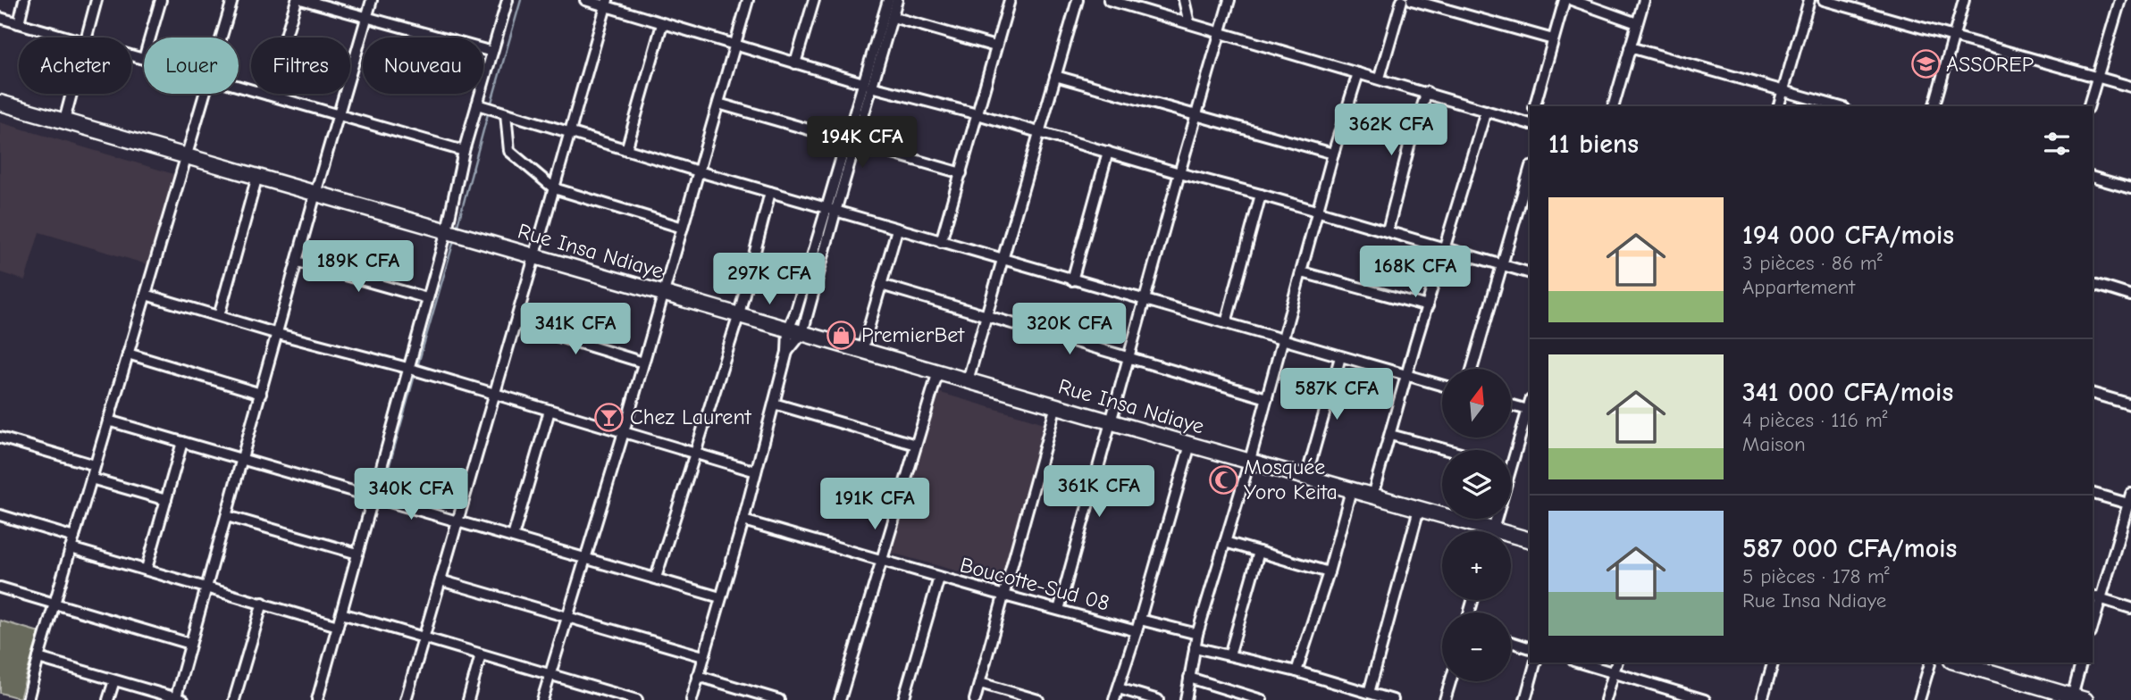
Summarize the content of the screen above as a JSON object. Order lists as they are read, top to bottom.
{
  "streets": {
    "main road": ["Rue Insa Ndiaye"],
    "street": ["Boucotte-Sud 08"]
  },
  "places": {
    "school or university": ["ASSOREP"],
    "shop": ["PremierBet"],
    "bar": ["Chez Laurent"],
    "mosque": ["Mosquée Yoro Keita"]
  },
  "north": "top",
  "page": {
    "chip": [
      "Acheter",
      "Louer",
      "Filtres",
      "Nouveau"
    ],
    "price": [
      "362K CFA",
      "194K CFA",
      "189K CFA",
      "168K CFA",
      "297K CFA",
      "341K CFA",
      "320K CFA",
      "587K CFA",
      "361K CFA",
      "340K CFA",
      "191K CFA"
    ],
    "heading": "11 biens",
    "list": [
      {
        "name": "194 000 CFA/mois",
        "note": "3 pièces · 86 m² · Appartement"
      },
      {
        "name": "341 000 CFA/mois",
        "note": "4 pièces · 116 m² · Maison"
      },
      {
        "name": "587 000 CFA/mois",
        "note": "5 pièces · 178 m² · Rue Insa Ndiaye"
      }
    ],
    "map_buttons": ["+", "−"]
  }
}
